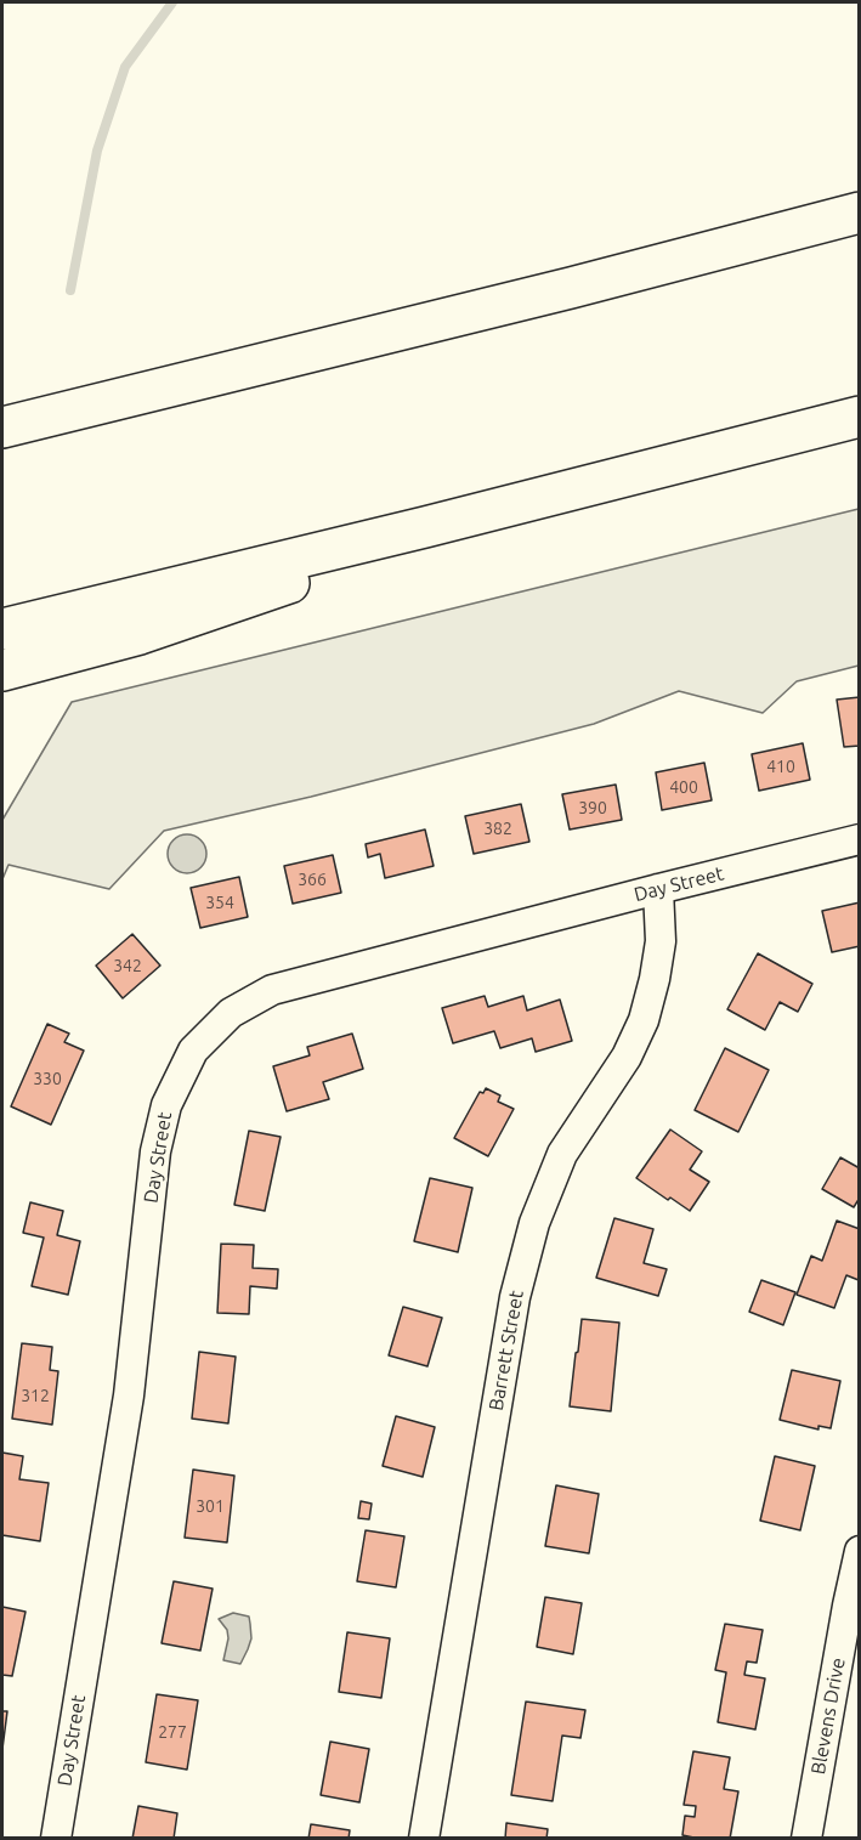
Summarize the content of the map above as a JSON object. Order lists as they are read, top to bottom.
{
  "streets": {
    "street": ["Day Street", "Barrett Street", "Blevens Drive"]
  },
  "crossings": [
    ["Day Street", "Barrett Street"]
  ],
  "house_numbers": [
    "410",
    "400",
    "390",
    "382",
    "366",
    "354",
    "342",
    "330",
    "312",
    "301",
    "277"
  ]
}
